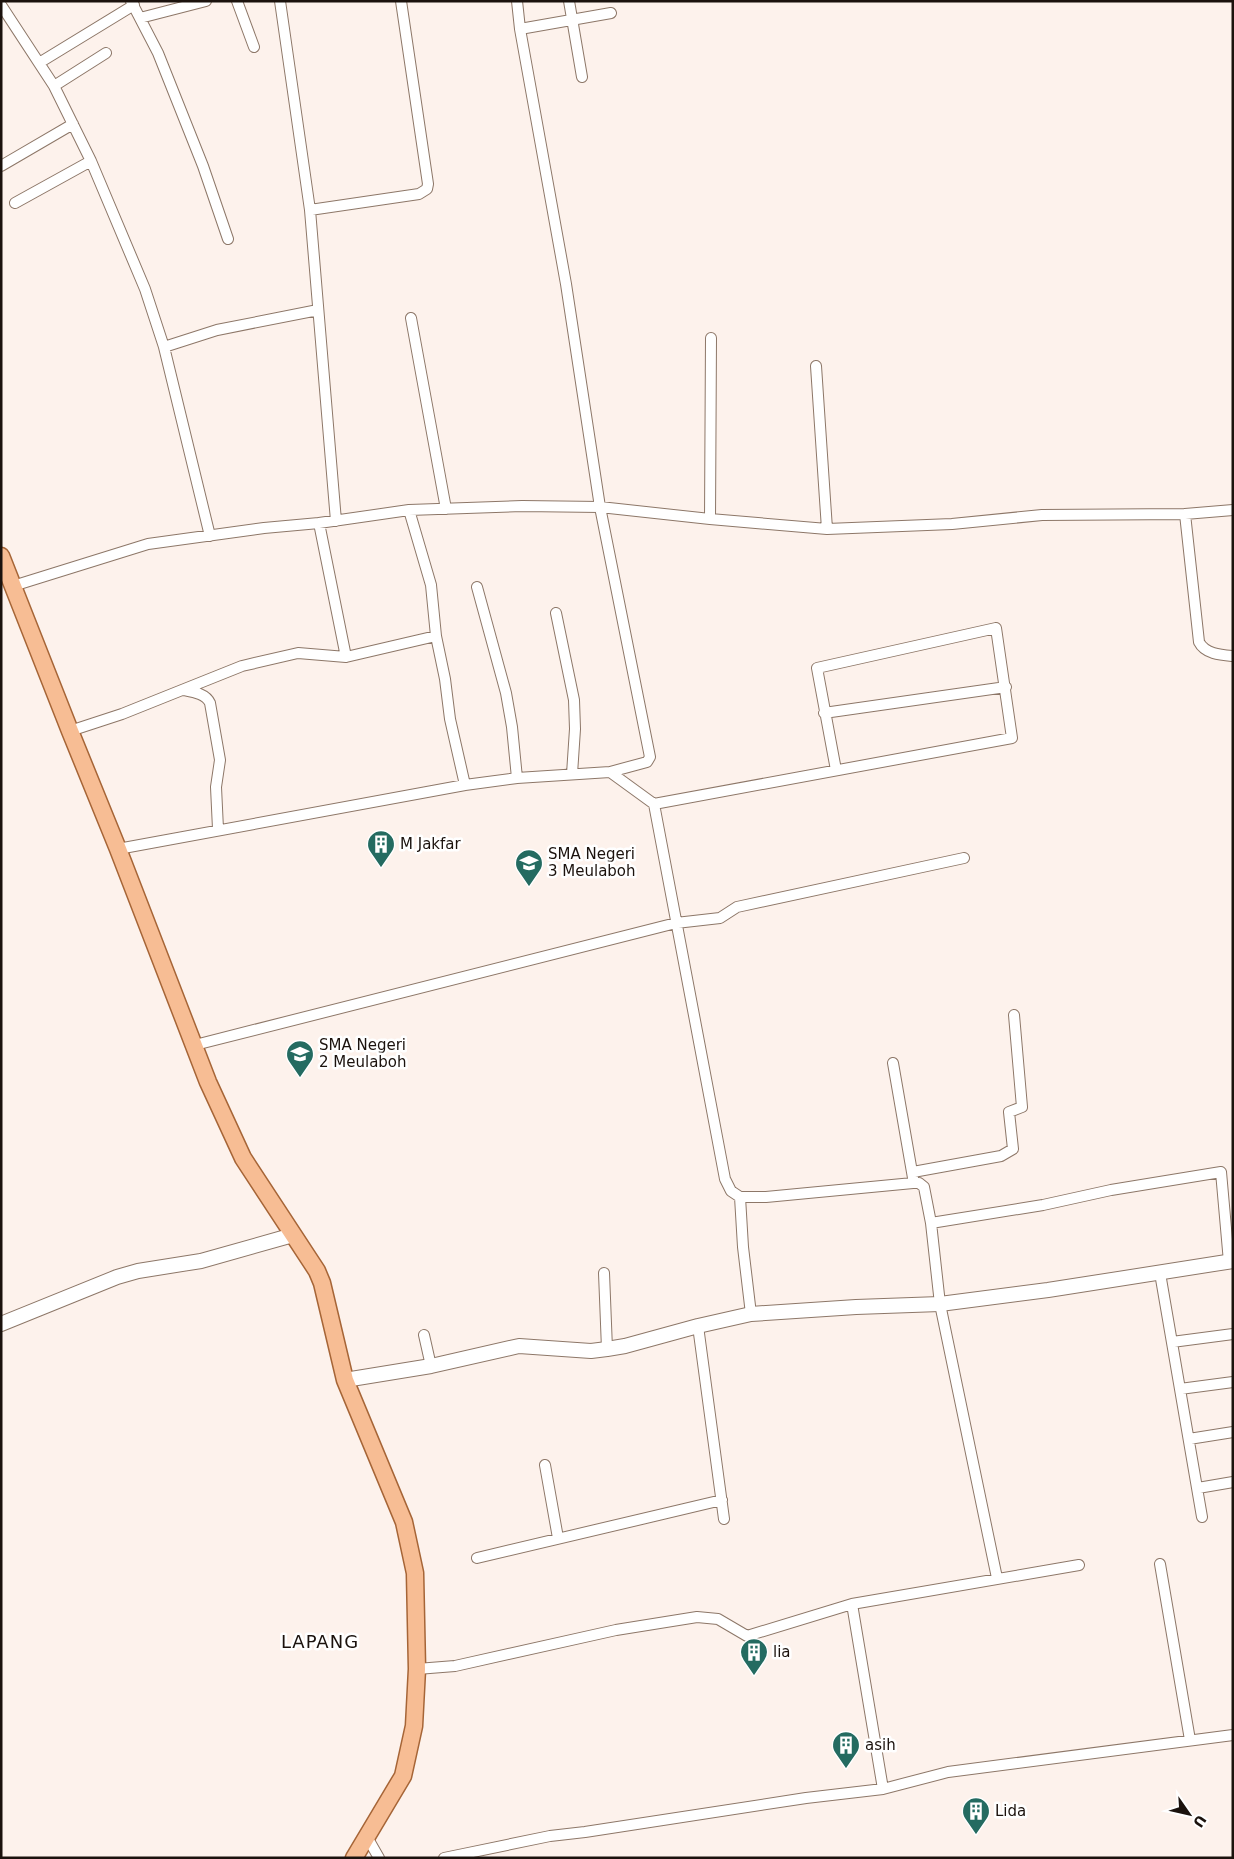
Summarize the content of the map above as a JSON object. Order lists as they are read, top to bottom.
{
  "districts": ["LAPANG"],
  "places": {
    "building": [
      "M Jakfar",
      "lia",
      "asih",
      "Lida"
    ],
    "school or university": ["SMA Negeri 3 Meulaboh", "SMA Negeri 2 Meulaboh"]
  },
  "north": "bottom right"
}
